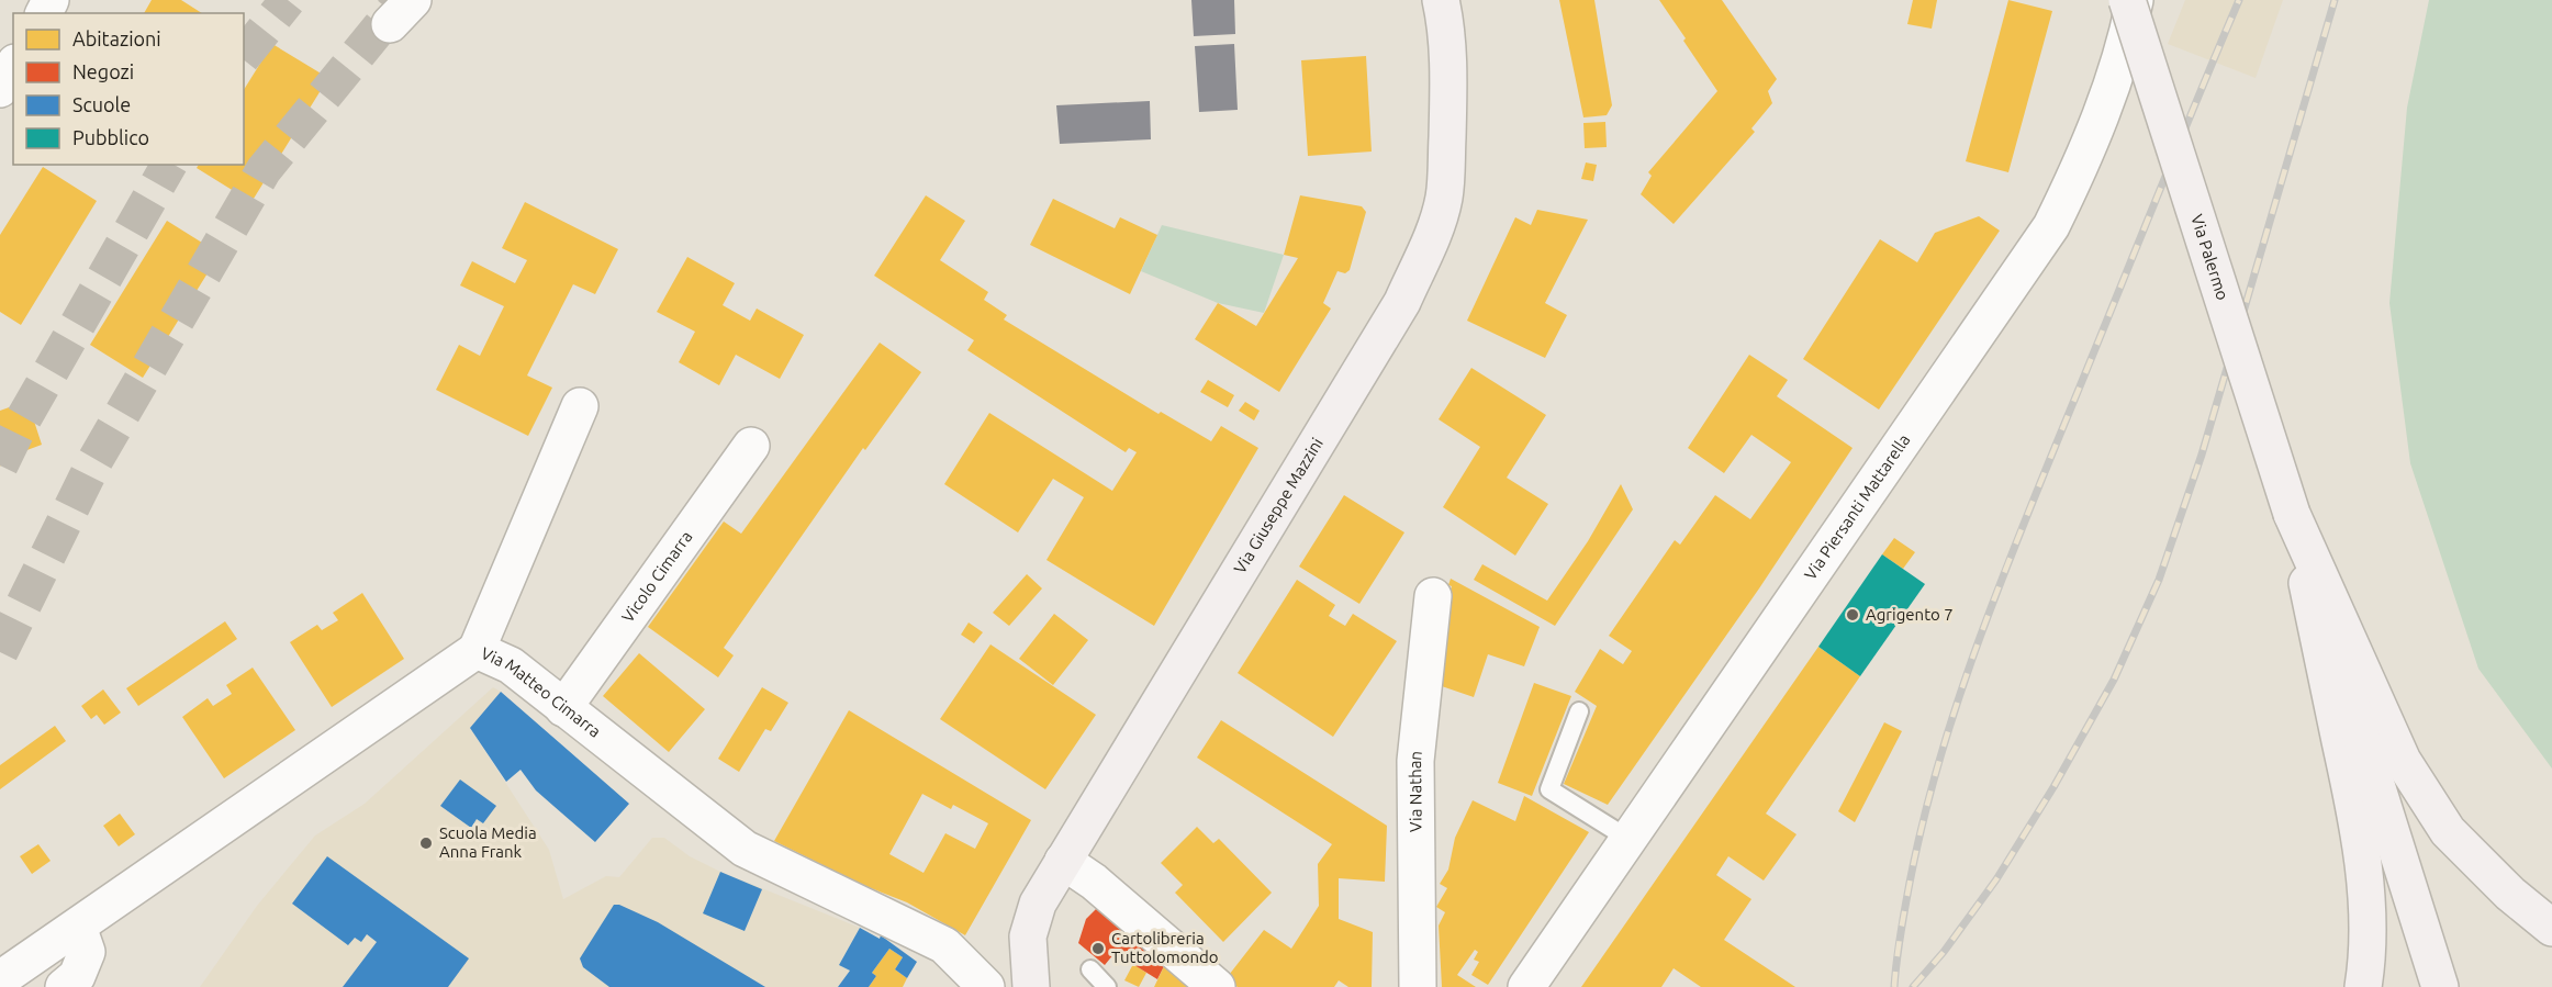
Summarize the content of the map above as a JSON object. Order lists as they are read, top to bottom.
{
  "streets": {
    "main road": ["Via Palermo", "Via Giuseppe Mazzini"],
    "street": [
      "Via Piersanti Mattarella",
      "Vicolo Cimarra",
      "Via Matteo Cimarra",
      "Via Nathan"
    ]
  },
  "crossings": [
    ["Vicolo Cimarra", "Via Matteo Cimarra"]
  ],
  "places": ["Agrigento 7", "Scuola Media Anna Frank", "Cartolibreria Tuttolomondo"],
  "legend": [
    "Abitazioni",
    "Negozi",
    "Scuole",
    "Pubblico"
  ]
}
